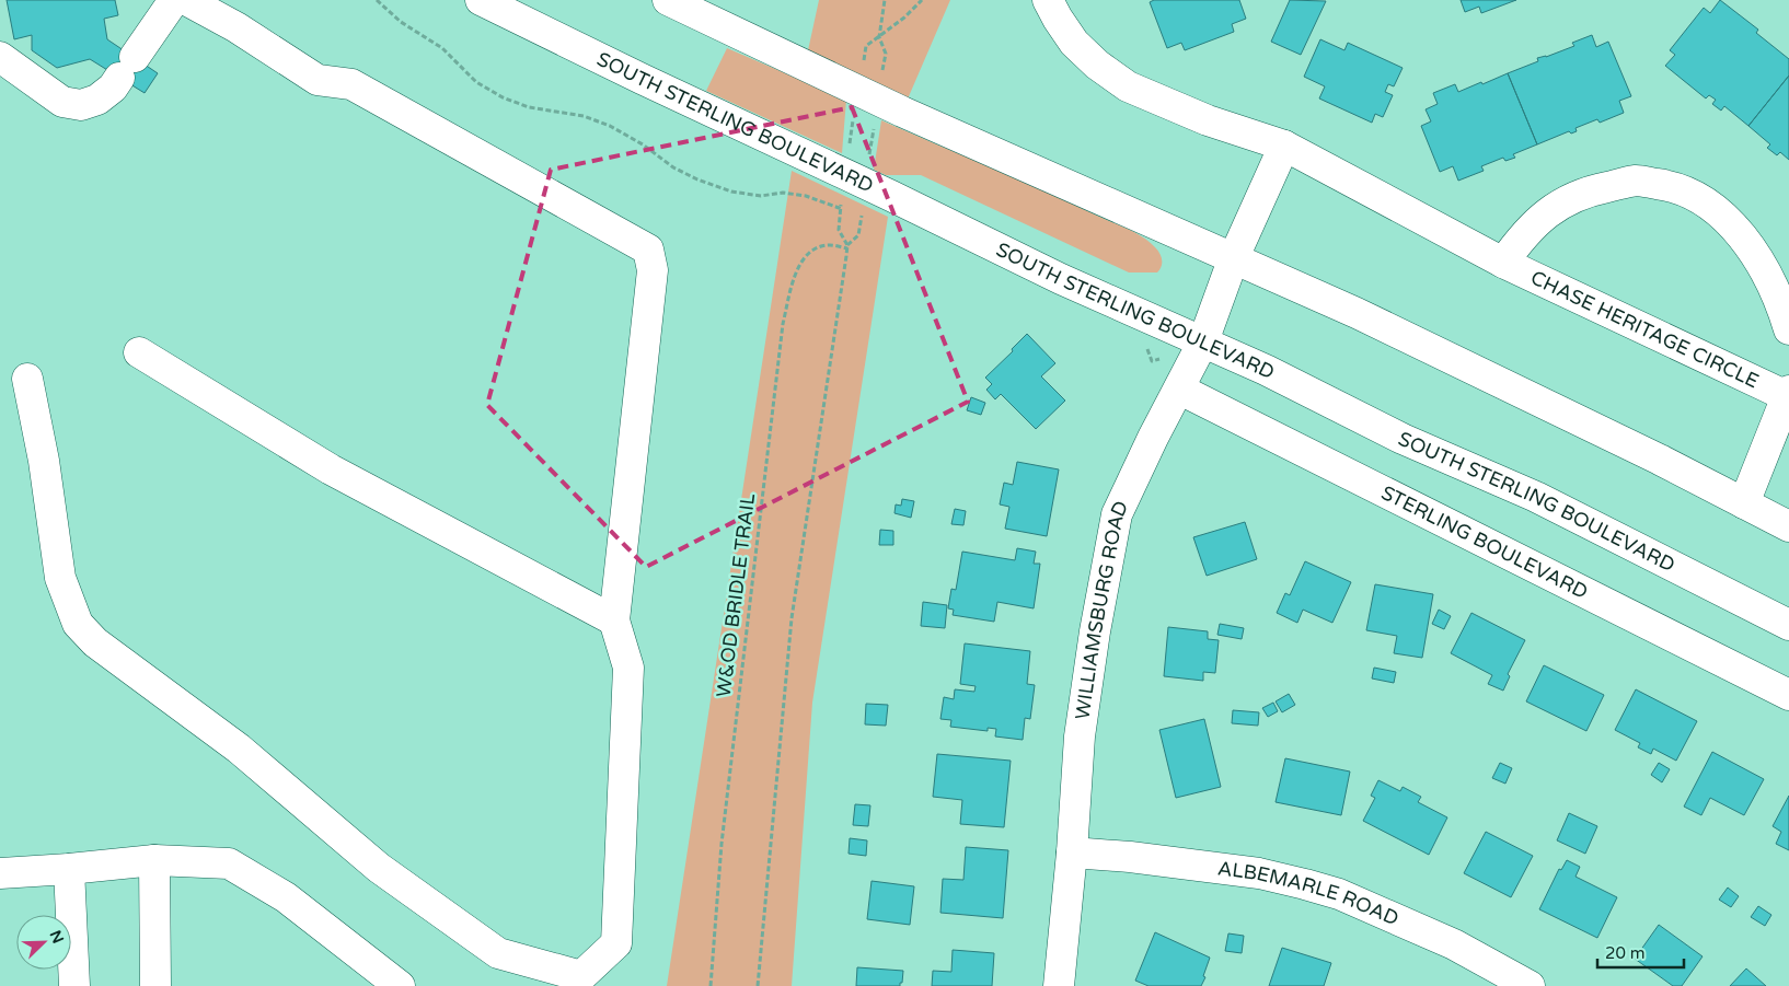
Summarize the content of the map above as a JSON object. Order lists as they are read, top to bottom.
{
  "streets": {
    "street": [
      "SOUTH STERLING BOULEVARD",
      "CHASE HERITAGE CIRCLE",
      "STERLING BOULEVARD",
      "WILLIAMSBURG ROAD",
      "ALBEMARLE ROAD"
    ],
    "path": ["W&OD BRIDLE TRAIL"]
  },
  "crossings": [
    ["SOUTH STERLING BOULEVARD", "WILLIAMSBURG ROAD"],
    ["STERLING BOULEVARD", "WILLIAMSBURG ROAD"],
    ["WILLIAMSBURG ROAD", "ALBEMARLE ROAD"]
  ],
  "scale_bar": "20 m",
  "north": "top right"
}
